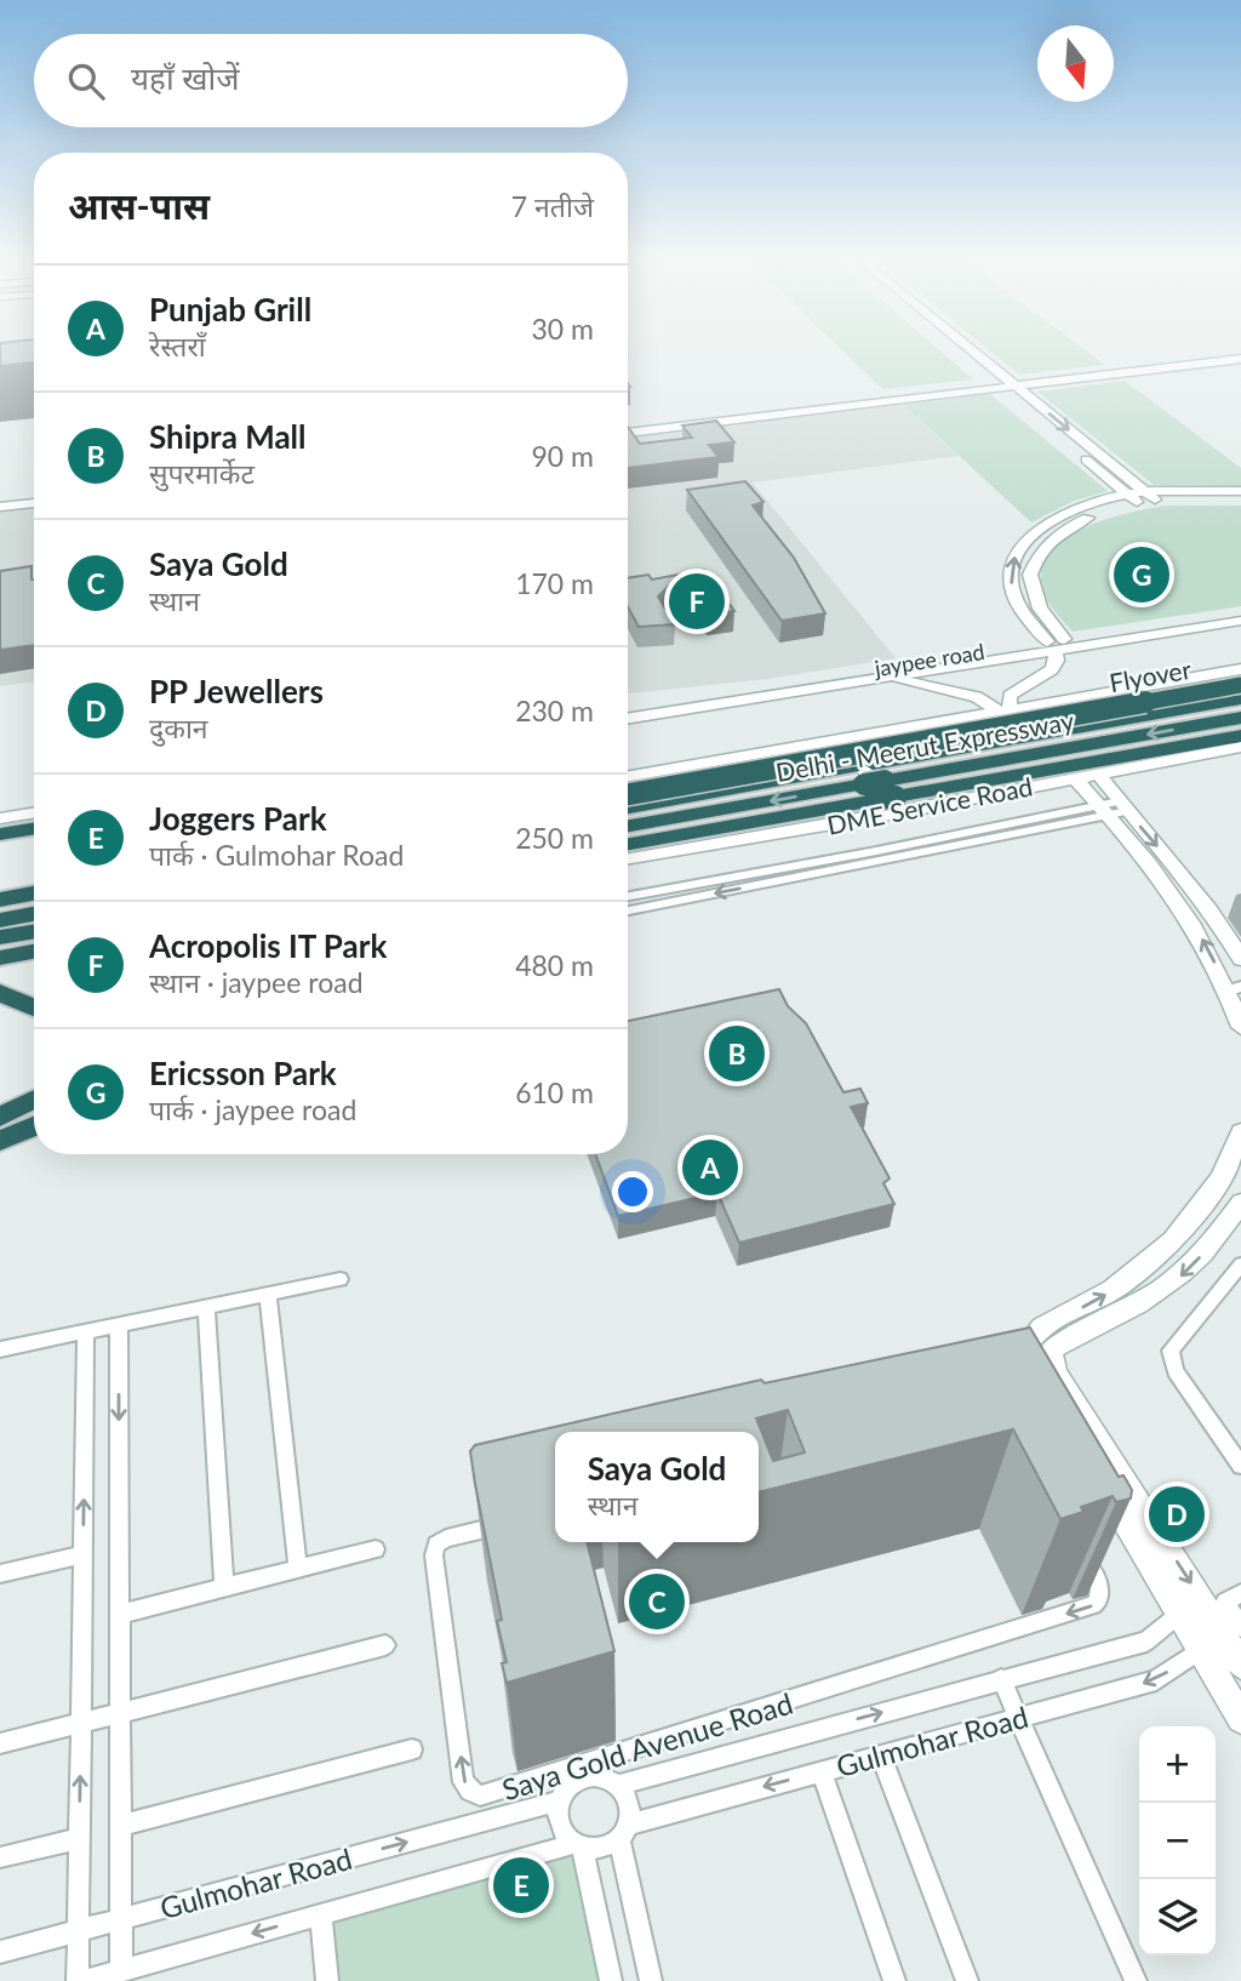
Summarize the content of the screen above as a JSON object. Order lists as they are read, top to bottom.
{
  "streets": {
    "highway": ["Flyover", "Delhi - Meerut Expressway"],
    "street": [
      "jaypee road",
      "DME Service Road",
      "Gulmohar Road",
      "Saya Gold Avenue Road"
    ]
  },
  "north": "bottom",
  "page": {
    "search": "यहाँ खोजें",
    "heading": ["आस-पास", "7 नतीजे"],
    "list": [
      {
        "mark": "A",
        "name": "Punjab Grill",
        "note": "रेस्तराँ",
        "value": "30 m"
      },
      {
        "mark": "B",
        "name": "Shipra Mall",
        "note": "सुपरमार्केट",
        "value": "90 m"
      },
      {
        "mark": "C",
        "name": "Saya Gold",
        "note": "स्थान",
        "value": "170 m"
      },
      {
        "mark": "D",
        "name": "PP Jewellers",
        "note": "दुकान",
        "value": "230 m"
      },
      {
        "mark": "E",
        "name": "Joggers Park",
        "note": "पार्क · Gulmohar Road",
        "value": "250 m"
      },
      {
        "mark": "F",
        "name": "Acropolis IT Park",
        "note": "स्थान · jaypee road",
        "value": "480 m"
      },
      {
        "mark": "G",
        "name": "Ericsson Park",
        "note": "पार्क · jaypee road",
        "value": "610 m"
      }
    ],
    "pins": [
      "G",
      "F",
      "B",
      "A",
      "D",
      "C",
      "E"
    ],
    "popup": ["Saya Gold", "स्थान"],
    "map_buttons": ["+", "−"]
  }
}
